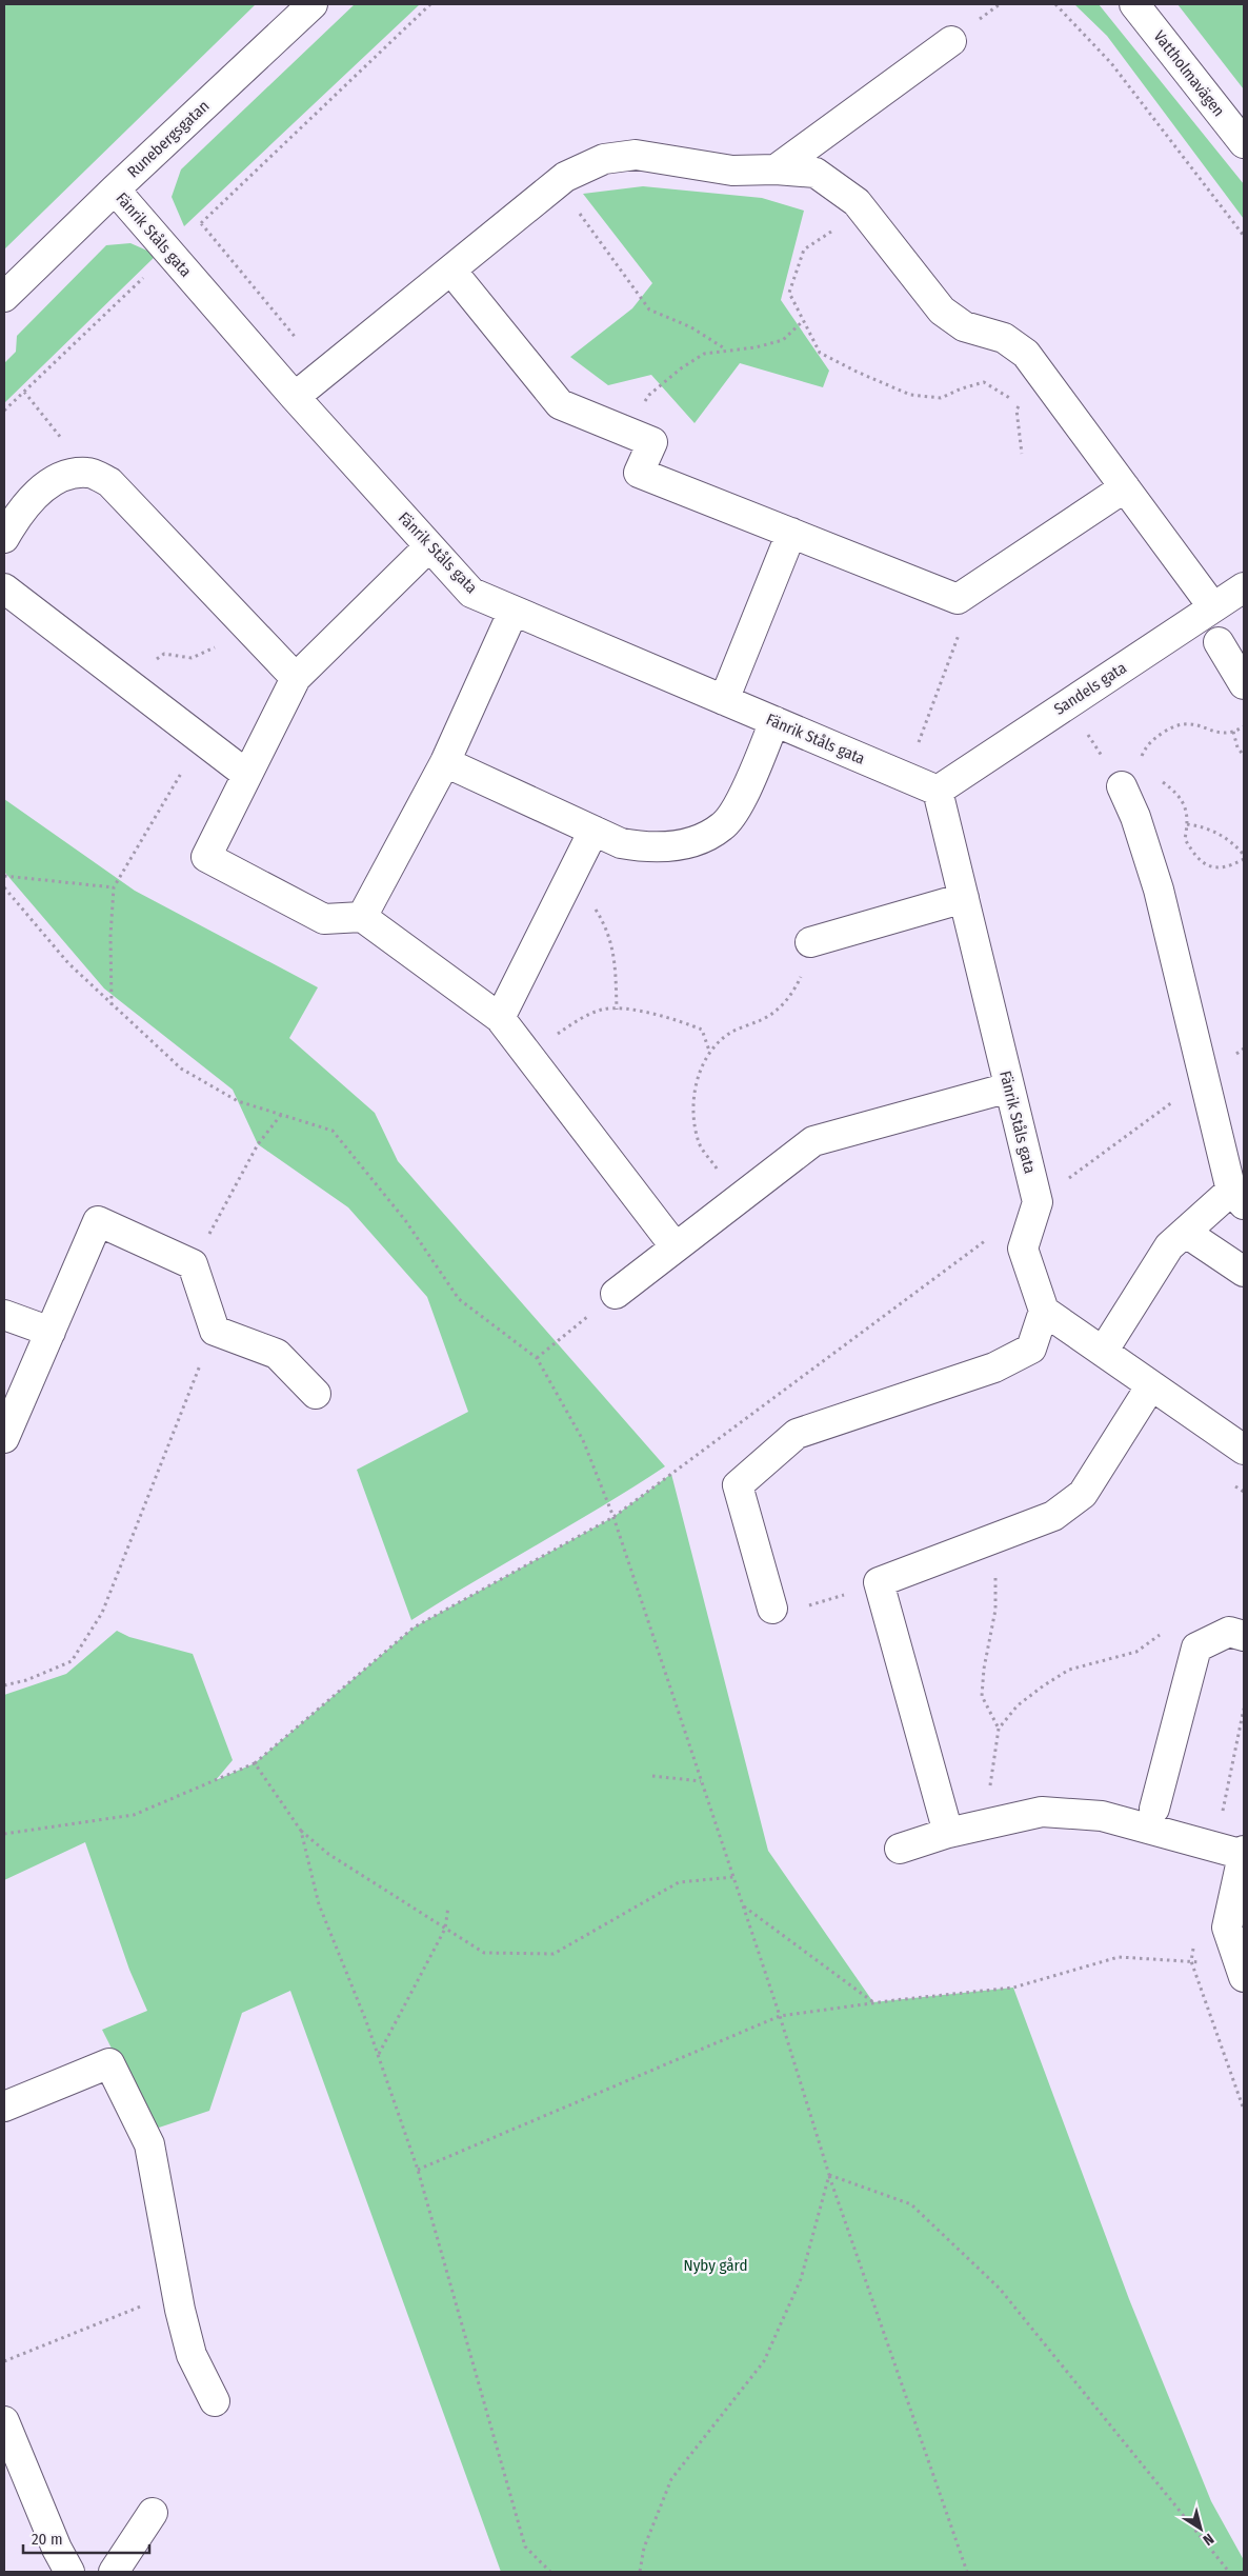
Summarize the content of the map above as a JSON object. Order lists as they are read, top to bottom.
{
  "streets": {
    "street": [
      "Vattholmavägen",
      "Runebergsgatan",
      "Fänrik Ståls gata",
      "Sandels gata"
    ]
  },
  "crossings": [
    ["Runebergsgatan", "Fänrik Ståls gata"],
    ["Fänrik Ståls gata", "Sandels gata"]
  ],
  "parks": ["Nyby gård"],
  "scale_bar": "20 m",
  "north": "bottom right"
}
